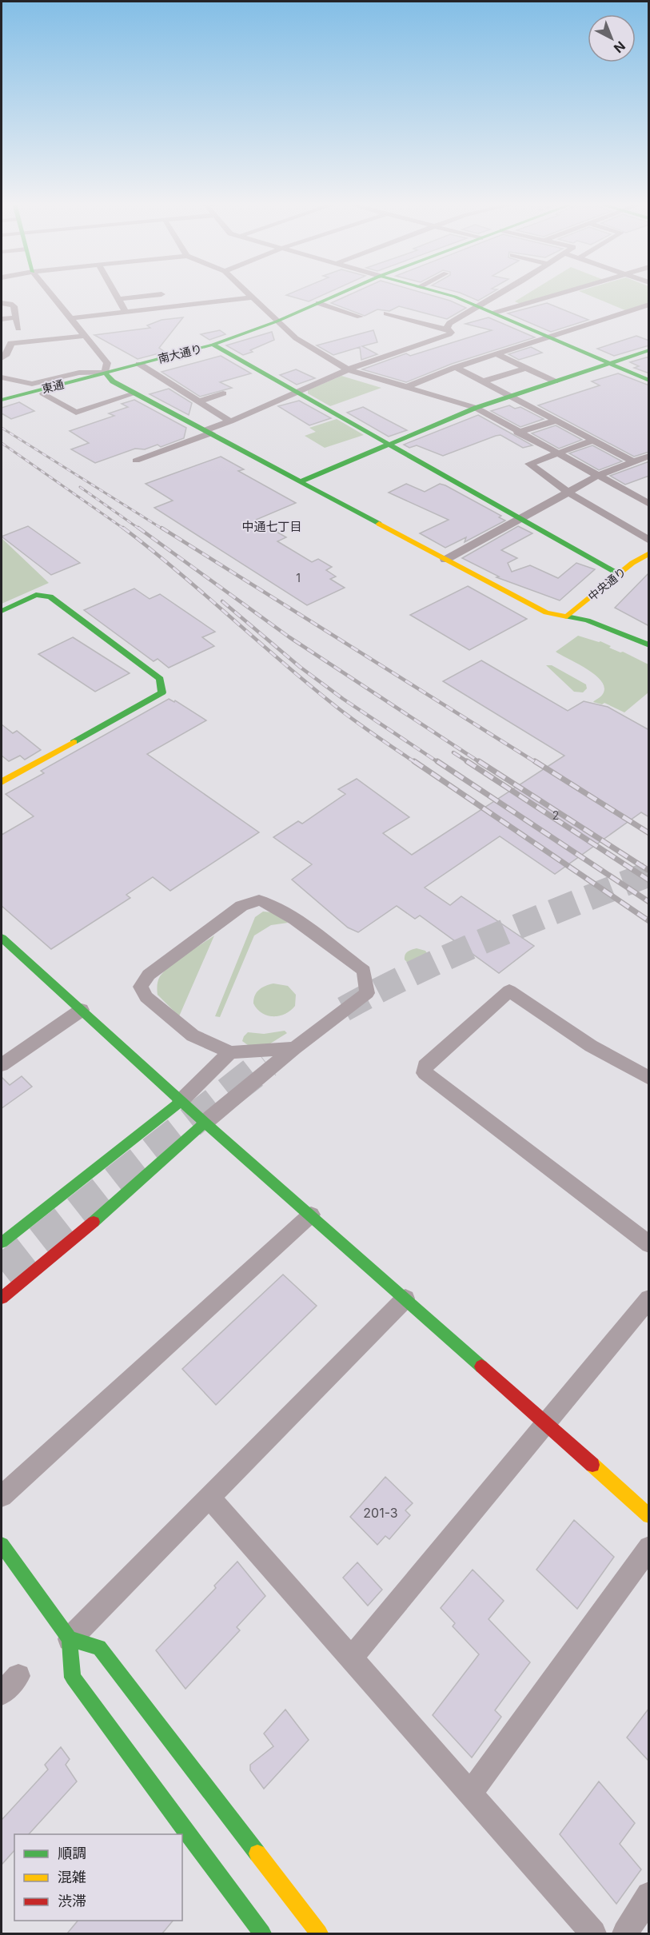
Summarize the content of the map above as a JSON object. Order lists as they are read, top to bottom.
{
  "streets": {
    "street": ["南大通り", "東通", "中央通り"]
  },
  "crossings": [
    ["南大通り", "東通"]
  ],
  "districts": ["中通七丁目"],
  "house_numbers": ["1", "2", "201-3"],
  "legend": ["順調", "混雑", "渋滞"],
  "north": "bottom right"
}
